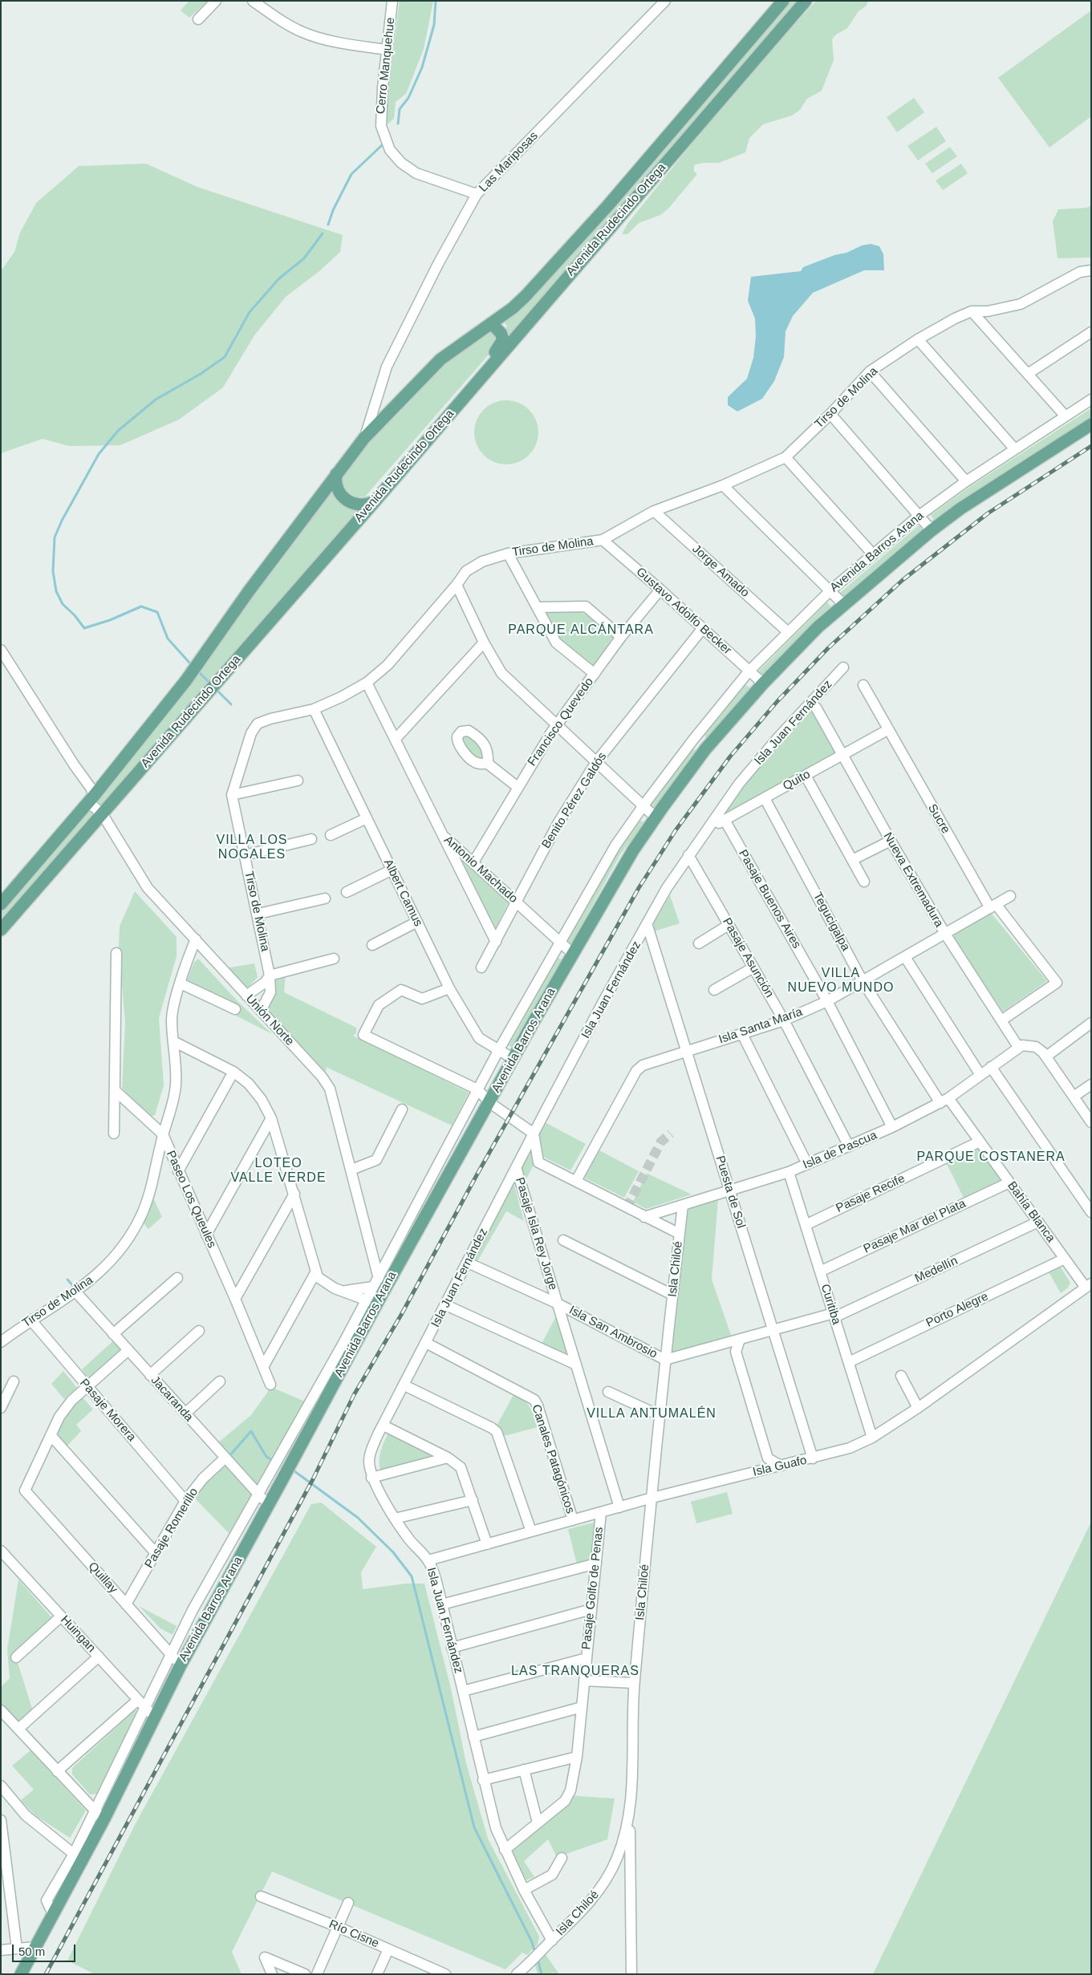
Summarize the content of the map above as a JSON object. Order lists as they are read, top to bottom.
{
  "streets": {
    "main road": ["Avenida Rudecindo Ortega", "Avenida Barros Arana"],
    "street": [
      "Cerro Manquehue",
      "Las Mariposas",
      "Tirso de Molina",
      "Jorge Amado",
      "Gustavo Adolfo Becker",
      "Francisco Quevedo",
      "Isla Juan Fernández",
      "Quito",
      "Benito Pérez Galdós",
      "Sucre",
      "Antonio Machado",
      "Nueva Extremadura",
      "Albert Camus",
      "Pasaje Buenos Aires",
      "Tegucigalpa",
      "Pasaje Asunción",
      "Unión Norte",
      "Isla Santa María",
      "Isla de Pascua",
      "Puesta de Sol",
      "Pasaje Recife",
      "Paseo Los Queules",
      "Bahía Blanca",
      "Pasaje Mar del Plata",
      "Pasaje Isla Rey Jorge",
      "Isla Chiloé",
      "Medellín",
      "Curitiba",
      "Porto Alegre",
      "Isla San Ambrosio",
      "Jacaranda",
      "Pasaje Morera",
      "Canales Patagónicos",
      "Isla Guafo",
      "Pasaje Romerillo",
      "Quillay",
      "Pasaje Golfo de Penas",
      "Huingan",
      "Río Cisne"
    ]
  },
  "crossings": [
    ["Cerro Manquehue", "Las Mariposas"],
    ["Las Mariposas", "Avenida Rudecindo Ortega"],
    ["Avenida Rudecindo Ortega", "Unión Norte"],
    ["Tirso de Molina", "Jorge Amado"],
    ["Tirso de Molina", "Gustavo Adolfo Becker"],
    ["Tirso de Molina", "Antonio Machado"],
    ["Tirso de Molina", "Albert Camus"],
    ["Tirso de Molina", "Unión Norte"],
    ["Tirso de Molina", "Paseo Los Queules"],
    ["Tirso de Molina", "Jacaranda"],
    ["Tirso de Molina", "Pasaje Morera"],
    ["Avenida Barros Arana", "Jorge Amado"],
    ["Avenida Barros Arana", "Gustavo Adolfo Becker"],
    ["Avenida Barros Arana", "Antonio Machado"],
    ["Avenida Barros Arana", "Albert Camus"],
    ["Avenida Barros Arana", "Unión Norte"],
    ["Avenida Barros Arana", "Jacaranda"],
    ["Avenida Barros Arana", "Quillay"],
    ["Avenida Barros Arana", "Huingan"],
    ["Gustavo Adolfo Becker", "Francisco Quevedo"],
    ["Gustavo Adolfo Becker", "Benito Pérez Galdós"],
    ["Francisco Quevedo", "Antonio Machado"],
    ["Isla Juan Fernández", "Quito"],
    ["Isla Juan Fernández", "Pasaje Asunción"],
    ["Isla Juan Fernández", "Puesta de Sol"],
    ["Isla Juan Fernández", "Pasaje Isla Rey Jorge"],
    ["Isla Juan Fernández", "Isla Chiloé"],
    ["Isla Juan Fernández", "Isla San Ambrosio"],
    ["Isla Juan Fernández", "Canales Patagónicos"],
    ["Isla Juan Fernández", "Isla Guafo"],
    ["Isla Juan Fernández", "Pasaje Golfo de Penas"],
    ["Quito", "Sucre"],
    ["Quito", "Nueva Extremadura"],
    ["Quito", "Pasaje Buenos Aires"],
    ["Quito", "Tegucigalpa"],
    ["Benito Pérez Galdós", "Antonio Machado"],
    ["Sucre", "Nueva Extremadura"],
    ["Sucre", "Isla Santa María"],
    ["Nueva Extremadura", "Isla Santa María"],
    ["Nueva Extremadura", "Isla de Pascua"],
    ["Pasaje Buenos Aires", "Isla Santa María"],
    ["Pasaje Buenos Aires", "Isla de Pascua"],
    ["Tegucigalpa", "Isla Santa María"],
    ["Tegucigalpa", "Isla de Pascua"],
    ["Tegucigalpa", "Bahía Blanca"],
    ["Pasaje Asunción", "Isla Santa María"],
    ["Pasaje Asunción", "Isla de Pascua"],
    ["Isla Santa María", "Puesta de Sol"],
    ["Isla de Pascua", "Puesta de Sol"],
    ["Isla de Pascua", "Bahía Blanca"],
    ["Isla de Pascua", "Isla Chiloé"],
    ["Isla de Pascua", "Curitiba"],
    ["Puesta de Sol", "Isla San Ambrosio"],
    ["Puesta de Sol", "Isla Guafo"],
    ["Pasaje Recife", "Bahía Blanca"],
    ["Pasaje Recife", "Curitiba"],
    ["Bahía Blanca", "Pasaje Mar del Plata"],
    ["Bahía Blanca", "Medellín"],
    ["Bahía Blanca", "Porto Alegre"],
    ["Bahía Blanca", "Isla Guafo"],
    ["Pasaje Mar del Plata", "Curitiba"],
    ["Pasaje Isla Rey Jorge", "Isla San Ambrosio"],
    ["Pasaje Isla Rey Jorge", "Isla Guafo"],
    ["Isla Chiloé", "Isla San Ambrosio"],
    ["Isla Chiloé", "Isla Guafo"],
    ["Medellín", "Curitiba"],
    ["Medellín", "Isla San Ambrosio"],
    ["Curitiba", "Porto Alegre"],
    ["Curitiba", "Isla San Ambrosio"],
    ["Curitiba", "Isla Guafo"],
    ["Jacaranda", "Pasaje Romerillo"],
    ["Pasaje Morera", "Pasaje Romerillo"],
    ["Canales Patagónicos", "Isla Guafo"],
    ["Isla Guafo", "Pasaje Golfo de Penas"],
    ["Pasaje Romerillo", "Quillay"]
  ],
  "districts": [
    "PARQUE ALCÁNTARA",
    "VILLA LOS NOGALES",
    "VILLA NUEVO MUNDO",
    "PARQUE COSTANERA",
    "LOTEO VALLE VERDE",
    "VILLA ANTUMALÉN",
    "LAS TRANQUERAS"
  ],
  "scale_bar": "50 m"
}
